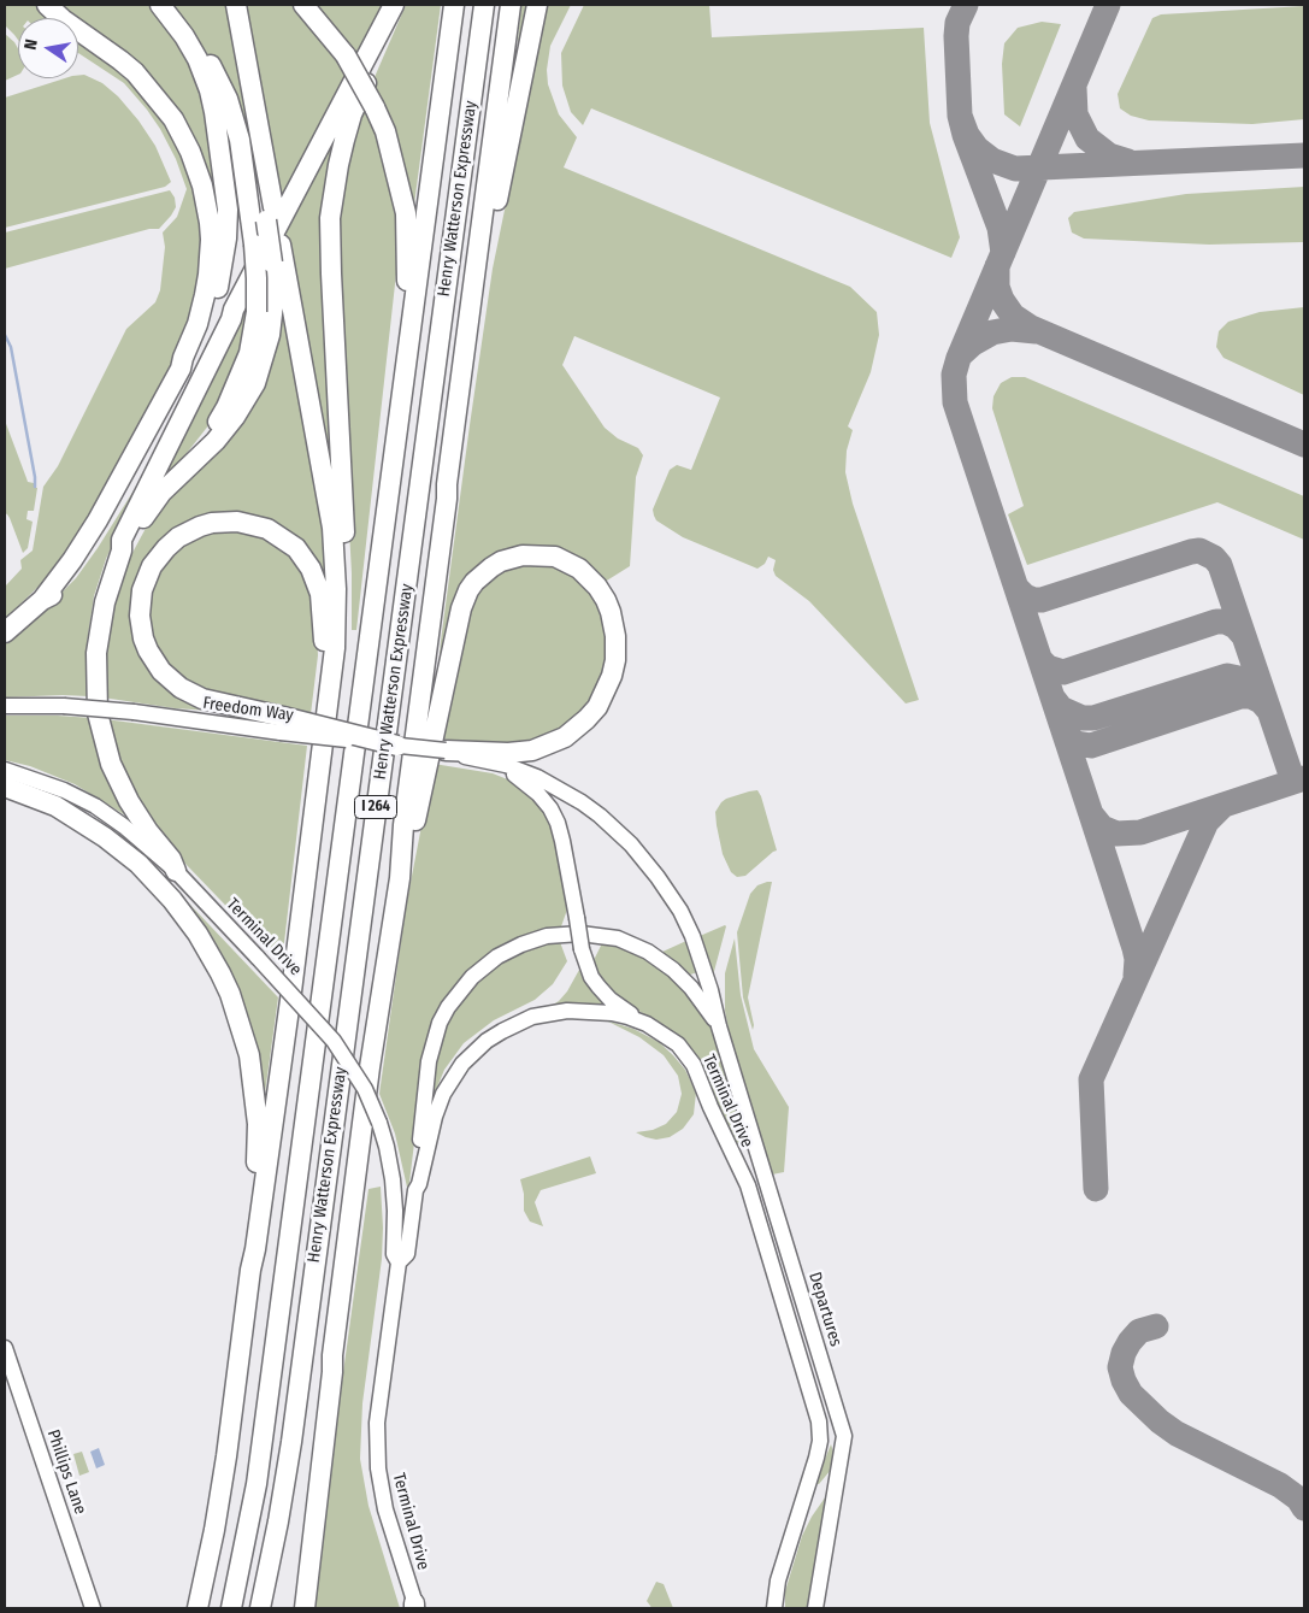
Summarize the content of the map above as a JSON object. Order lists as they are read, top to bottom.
{
  "streets": {
    "highway": ["Henry Watterson Expressway", "I 264"],
    "main road": [
      "Freedom Way",
      "Terminal Drive",
      "Departures",
      "Phillips Lane"
    ]
  },
  "north": "left"
}
